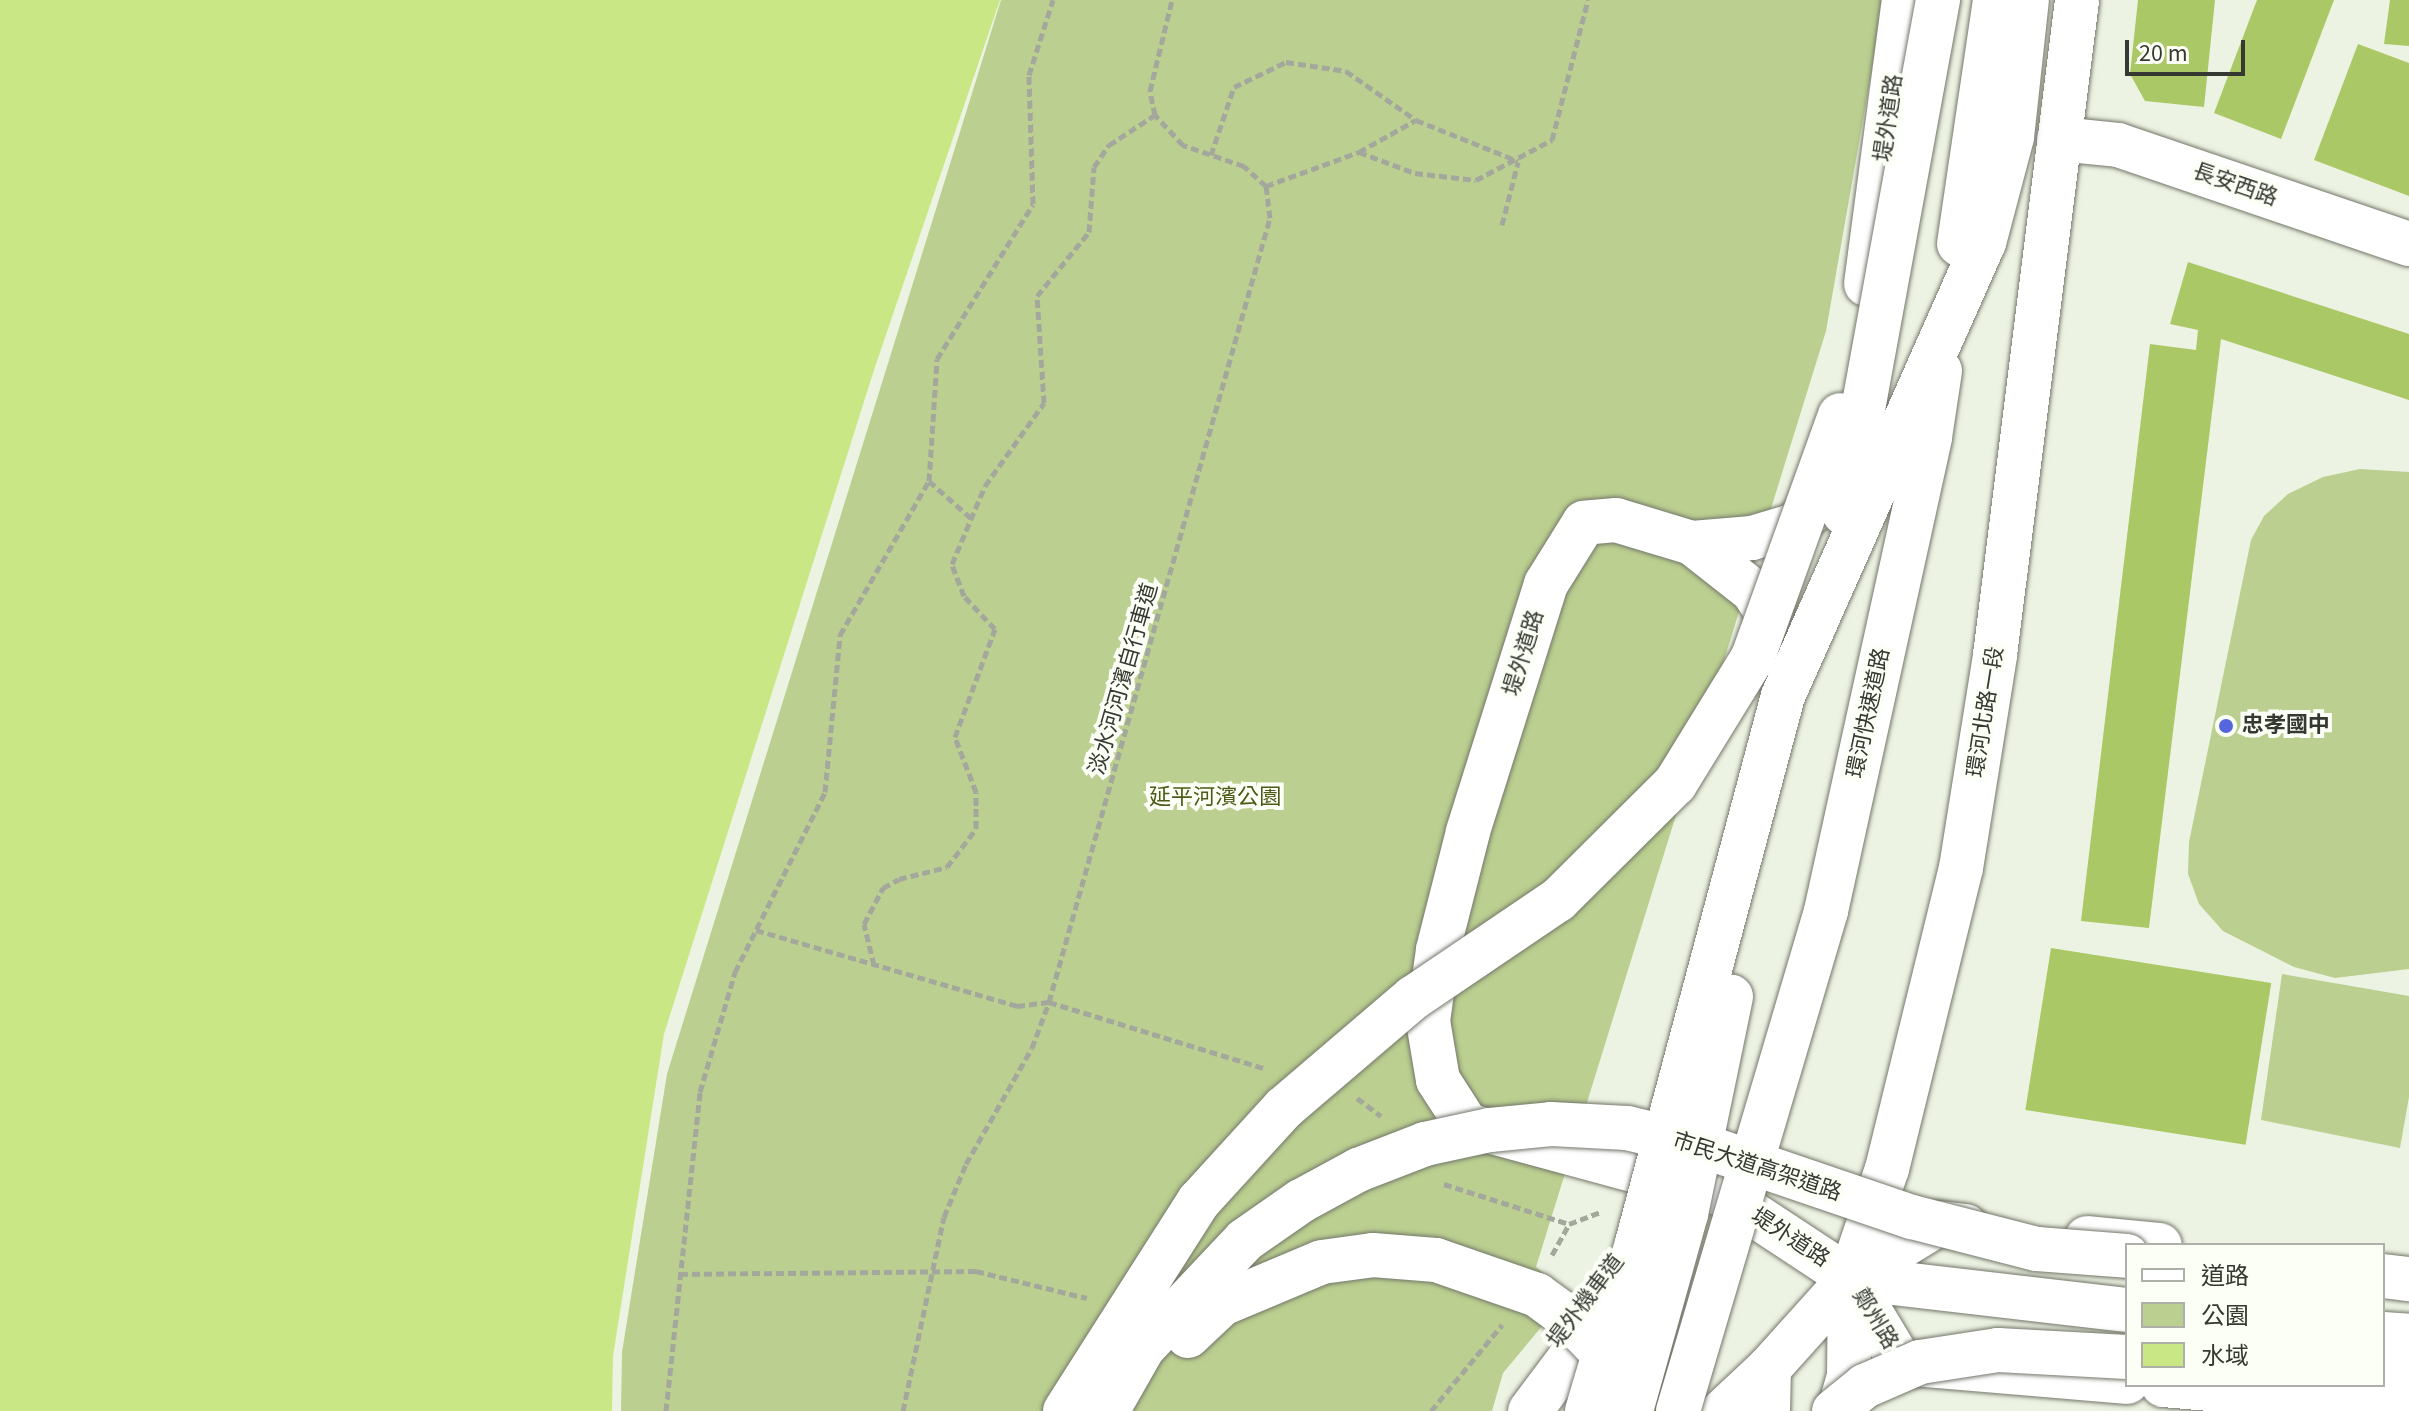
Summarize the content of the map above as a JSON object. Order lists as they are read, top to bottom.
{
  "streets": {
    "main road": [
      "堤外道路",
      "長安西路",
      "環河北路一段",
      "環河快速道路",
      "市民大道高架道路",
      "堤外機車道",
      "鄭州路"
    ],
    "path": ["淡水河河濱自行車道"]
  },
  "crossings": [
    ["堤外道路", "環河北路一段"],
    ["堤外道路", "堤外機車道"],
    ["堤外道路", "鄭州路"],
    ["長安西路", "環河北路一段"],
    ["環河北路一段", "鄭州路"]
  ],
  "parks": ["延平河濱公園"],
  "places": ["忠孝國中"],
  "legend": ["道路", "公園", "水域"],
  "scale_bar": "20 m"
}
